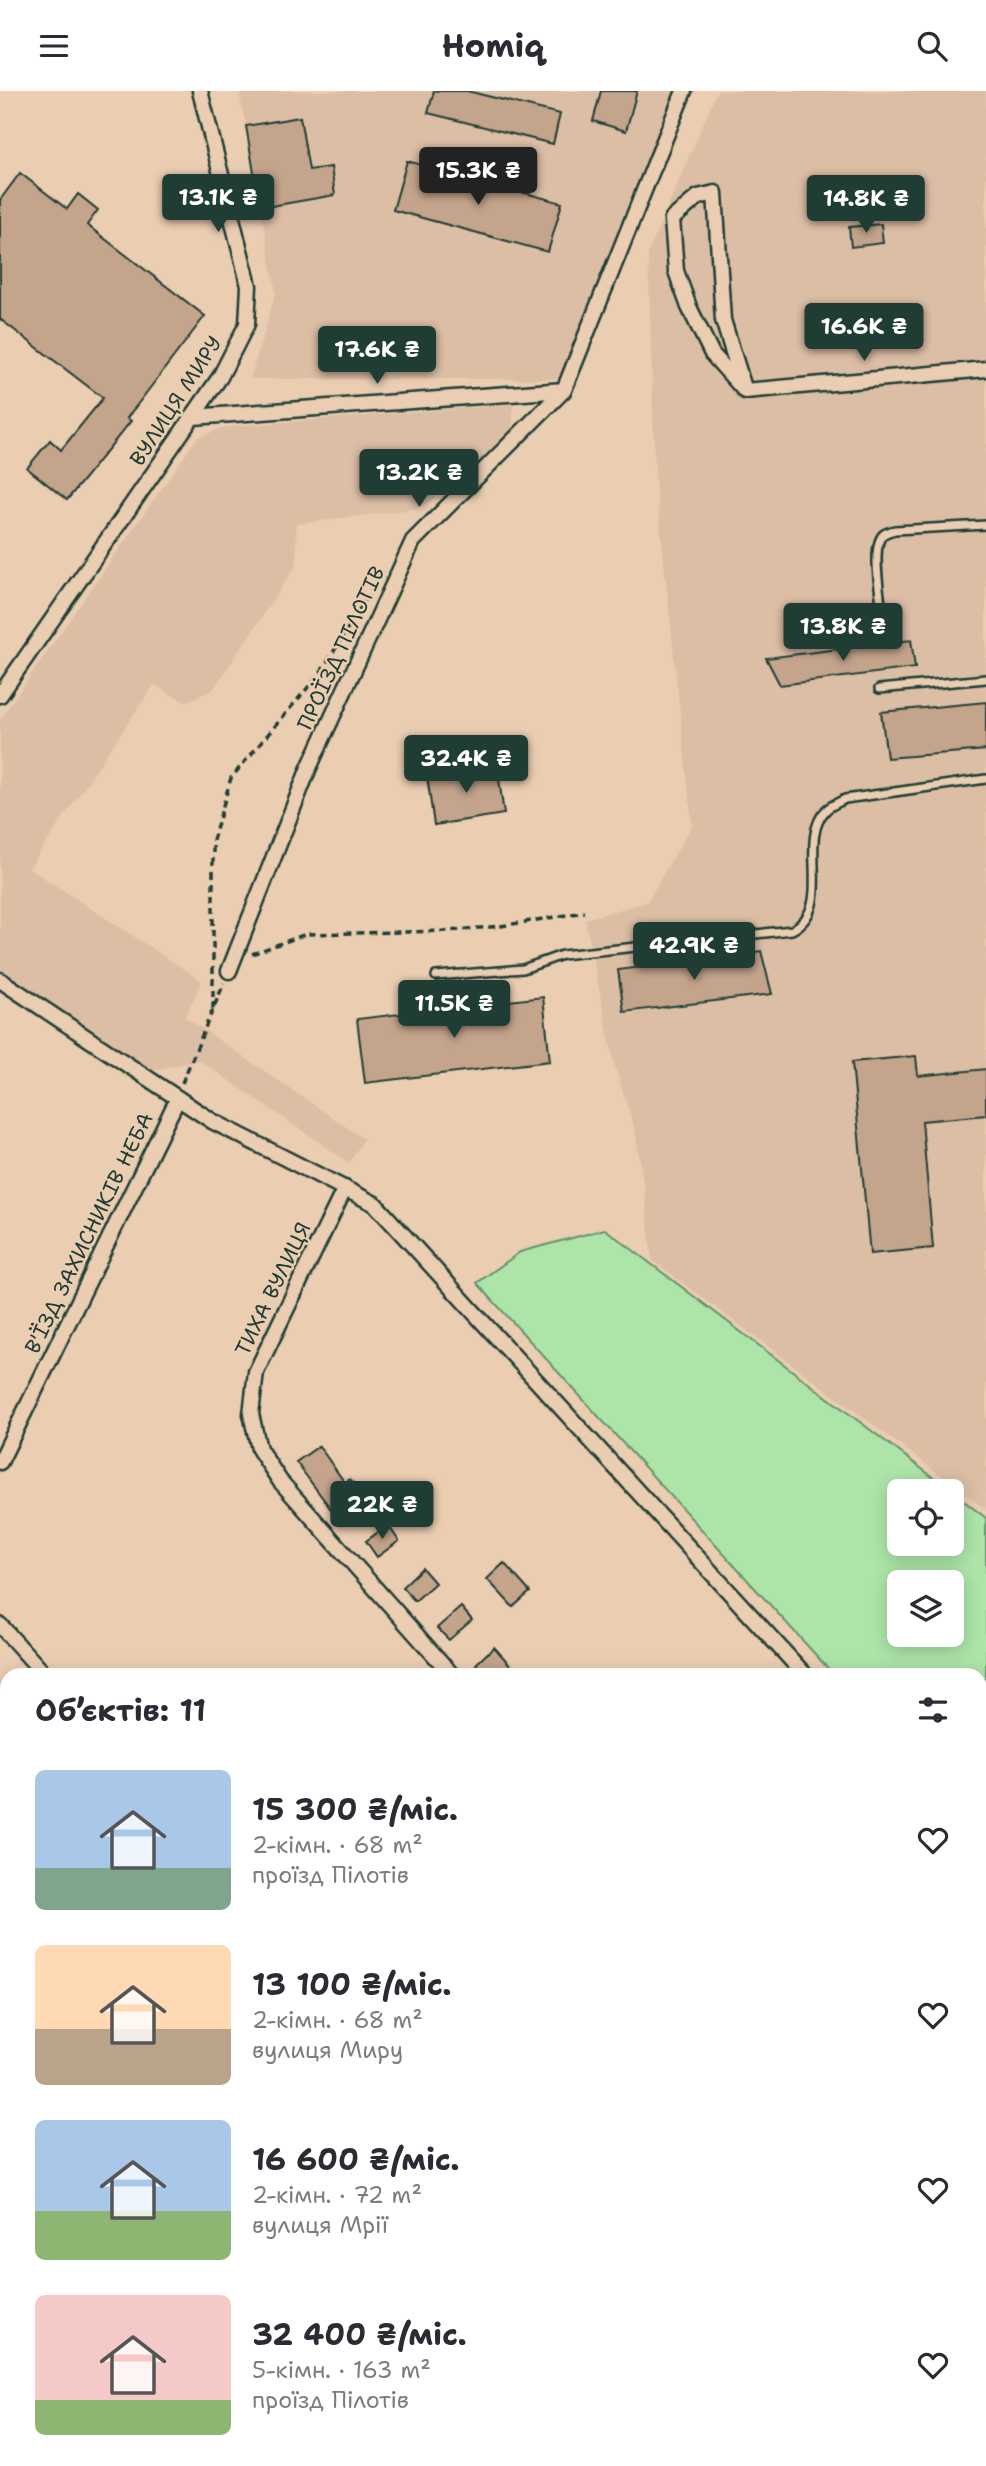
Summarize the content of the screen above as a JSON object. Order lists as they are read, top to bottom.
{
  "streets": {
    "street": [
      "ВУЛИЦЯ МИРУ",
      "ПРОЇЗД ПІЛОТІВ",
      "В'ЇЗД ЗАХИСНИКІВ НЕБА",
      "ТИХА ВУЛИЦЯ"
    ]
  },
  "page": {
    "header": "Homiq",
    "price": [
      "15.3K ₴",
      "13.1K ₴",
      "14.8K ₴",
      "16.6K ₴",
      "17.6K ₴",
      "13.2K ₴",
      "13.8K ₴",
      "32.4K ₴",
      "42.9K ₴",
      "11.5K ₴",
      "22K ₴"
    ],
    "heading": "Об’єктів: 11",
    "list": [
      {
        "name": "15 300 ₴/міс.",
        "note": "2-кімн. · 68 m² · проїзд Пілотів"
      },
      {
        "name": "13 100 ₴/міс.",
        "note": "2-кімн. · 68 m² · вулиця Миру"
      },
      {
        "name": "16 600 ₴/міс.",
        "note": "2-кімн. · 72 m² · вулиця Мрії"
      },
      {
        "name": "32 400 ₴/міс.",
        "note": "5-кімн. · 163 m² · проїзд Пілотів"
      }
    ]
  }
}
